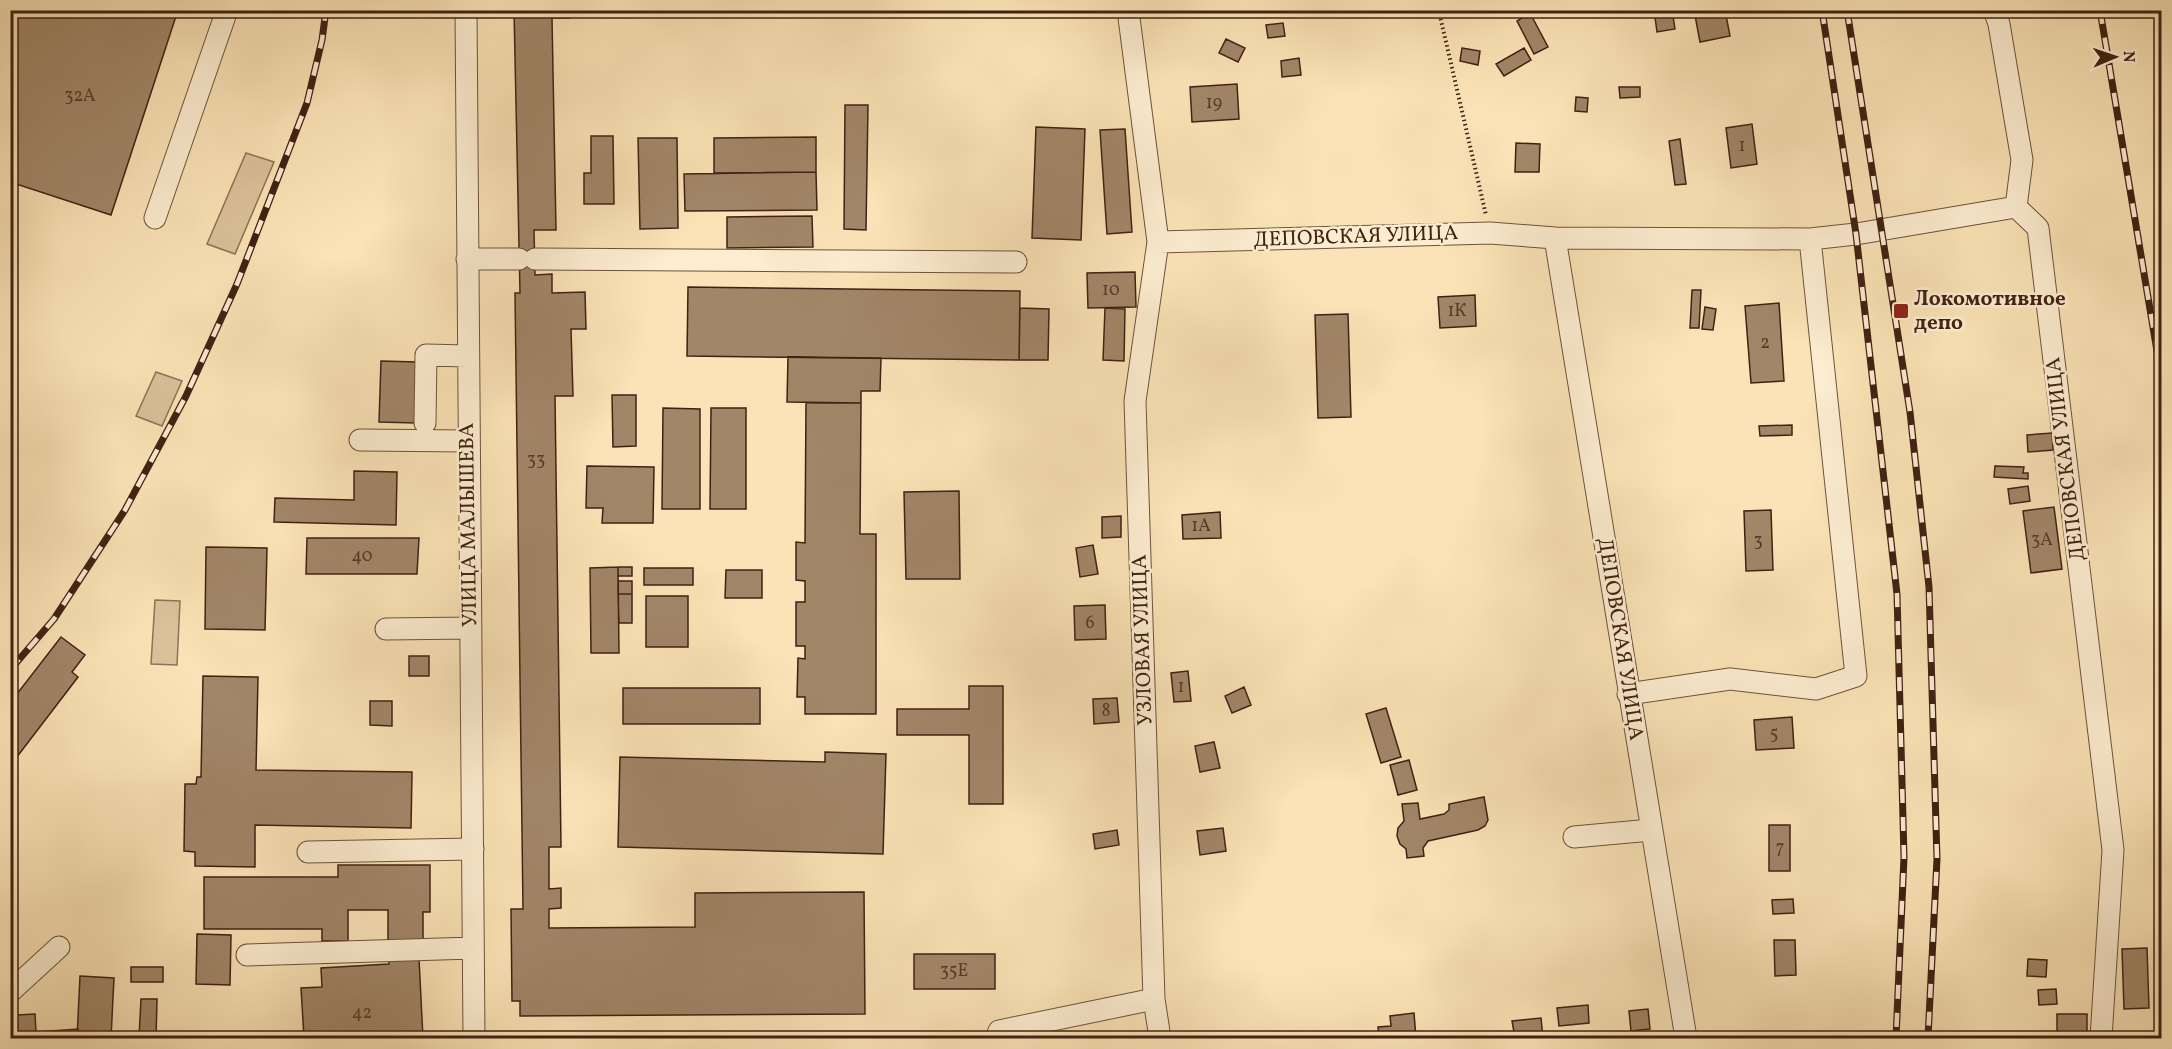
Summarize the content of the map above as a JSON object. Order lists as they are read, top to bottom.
{
  "streets": {
    "street": ["ДЕПОВСКАЯ УЛИЦА", "УЛИЦА МАЛЫШЕВА", "УЗЛОВАЯ УЛИЦА"]
  },
  "crossings": [
    ["ДЕПОВСКАЯ УЛИЦА", "УЗЛОВАЯ УЛИЦА"]
  ],
  "places": {
    "transit": ["Локомотивное депо"]
  },
  "house_numbers": [
    "32А",
    "19",
    "1",
    "10",
    "1К",
    "2",
    "33",
    "1А",
    "3А",
    "3",
    "40",
    "6",
    "1",
    "8",
    "5",
    "7",
    "35Е",
    "42"
  ],
  "north": "right"
}
